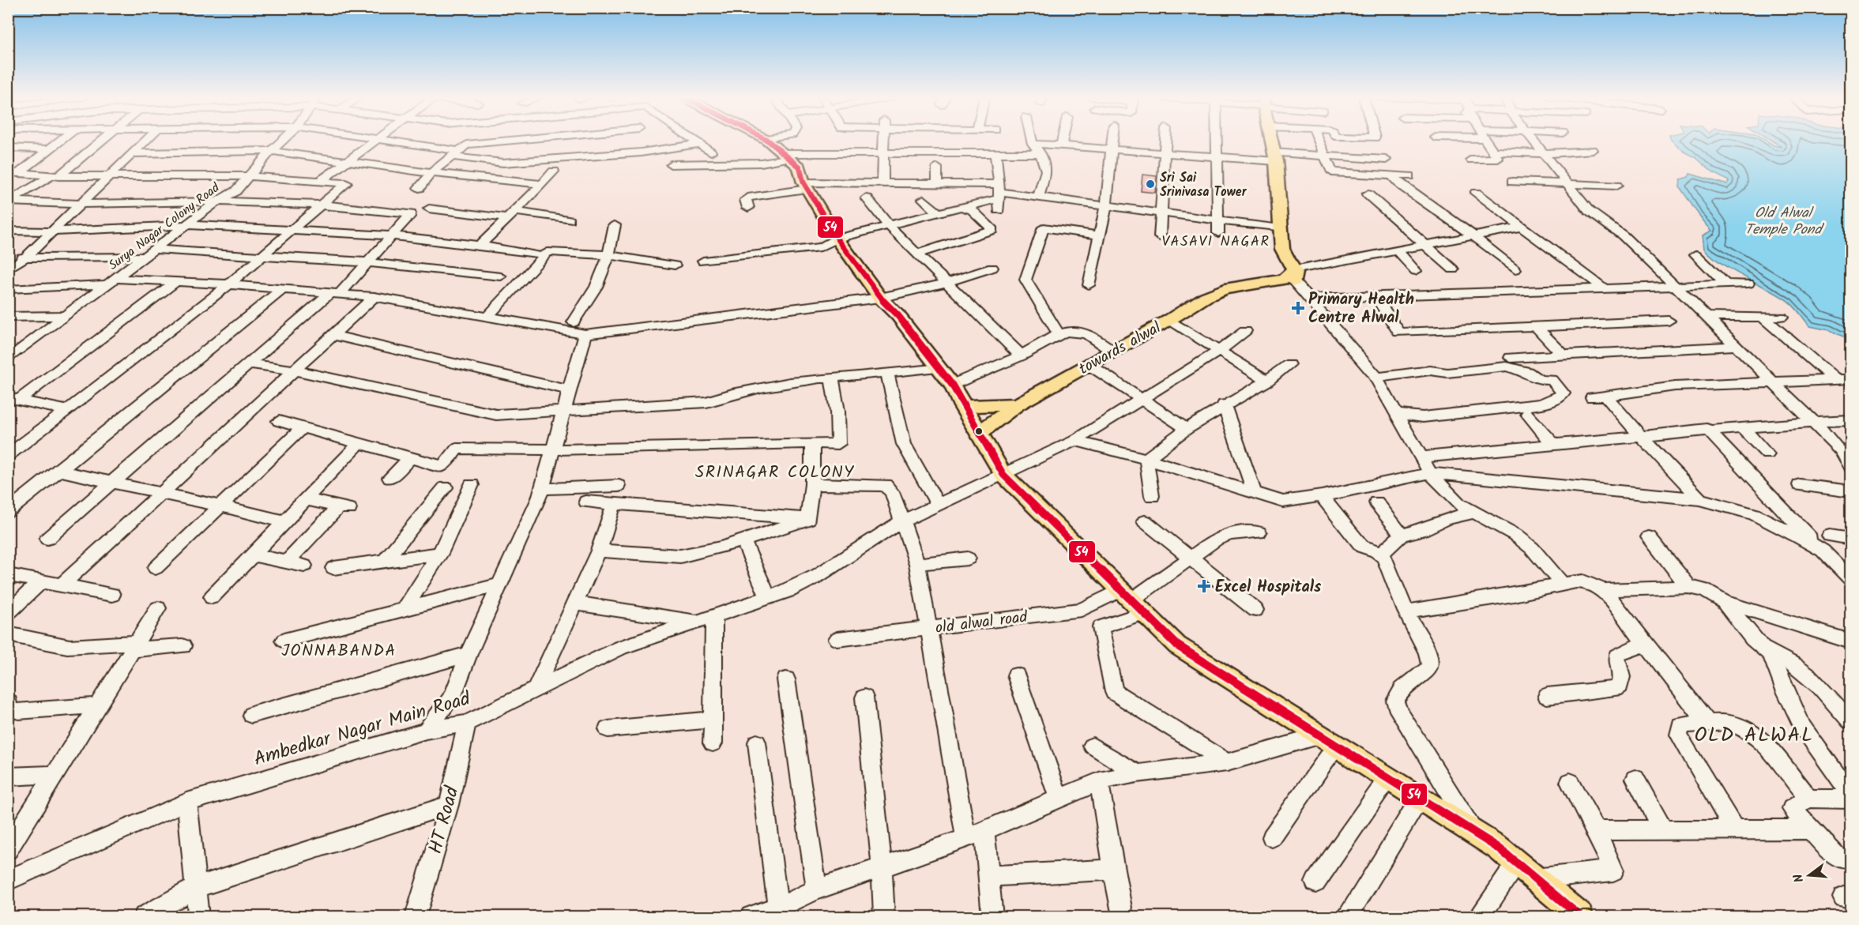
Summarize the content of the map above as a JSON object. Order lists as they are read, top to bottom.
{
  "streets": {
    "main road": ["towards alwal"],
    "street": [
      "Surya Nagar Colony Road",
      "old alwal road",
      "Ambedkar Nagar Main Road",
      "HT Road"
    ]
  },
  "crossings": [
    ["Ambedkar Nagar Main Road", "HT Road"]
  ],
  "districts": [
    "VASAVI NAGAR",
    "SRINAGAR COLONY",
    "JONNABANDA",
    "OLD ALWAL"
  ],
  "water": ["Old Alwal Temple Pond"],
  "places": {
    "other": ["Sri Sai Srinivasa Tower"],
    "health": ["Primary Health Centre Alwal", "Excel Hospitals"]
  },
  "lines": ["transit line 54"],
  "north": "left"
}
